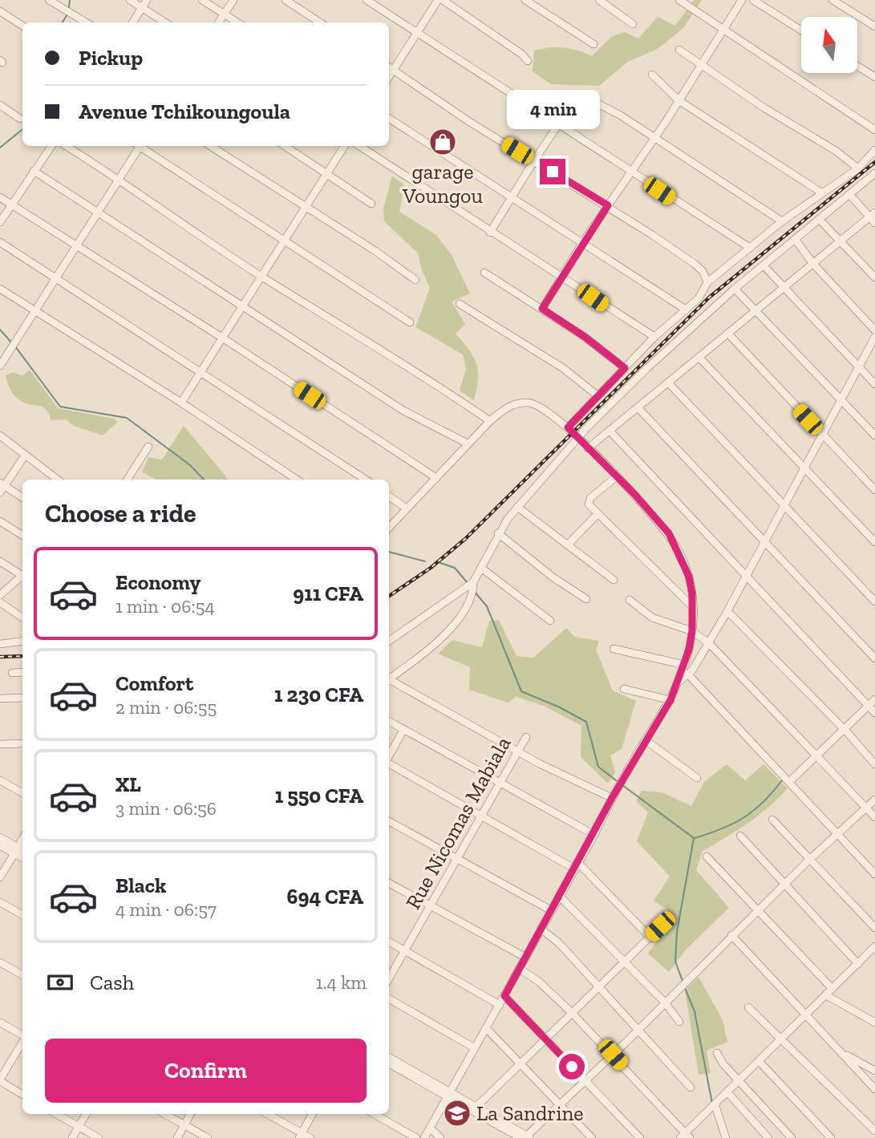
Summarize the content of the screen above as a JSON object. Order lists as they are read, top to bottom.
{
  "streets": {
    "street": ["Rue Nicomas Mabiala"]
  },
  "places": {
    "shop": ["garage Voungou"],
    "school or university": ["La Sandrine"]
  },
  "north": "top",
  "page": {
    "banner": ["Pickup", "Avenue Tchikoungoula"],
    "bubble": "4 min",
    "heading": "Choose a ride",
    "list": [
      {
        "name": "Economy",
        "note": "1 min · 06:54",
        "value": "911 CFA"
      },
      {
        "name": "Comfort",
        "note": "2 min · 06:55",
        "value": "1 230 CFA"
      },
      {
        "name": "XL",
        "note": "3 min · 06:56",
        "value": "1 550 CFA"
      },
      {
        "name": "Black",
        "note": "4 min · 06:57",
        "value": "694 CFA"
      }
    ],
    "pay": ["Cash", "1.4 km"],
    "buttons": "Confirm"
  }
}
